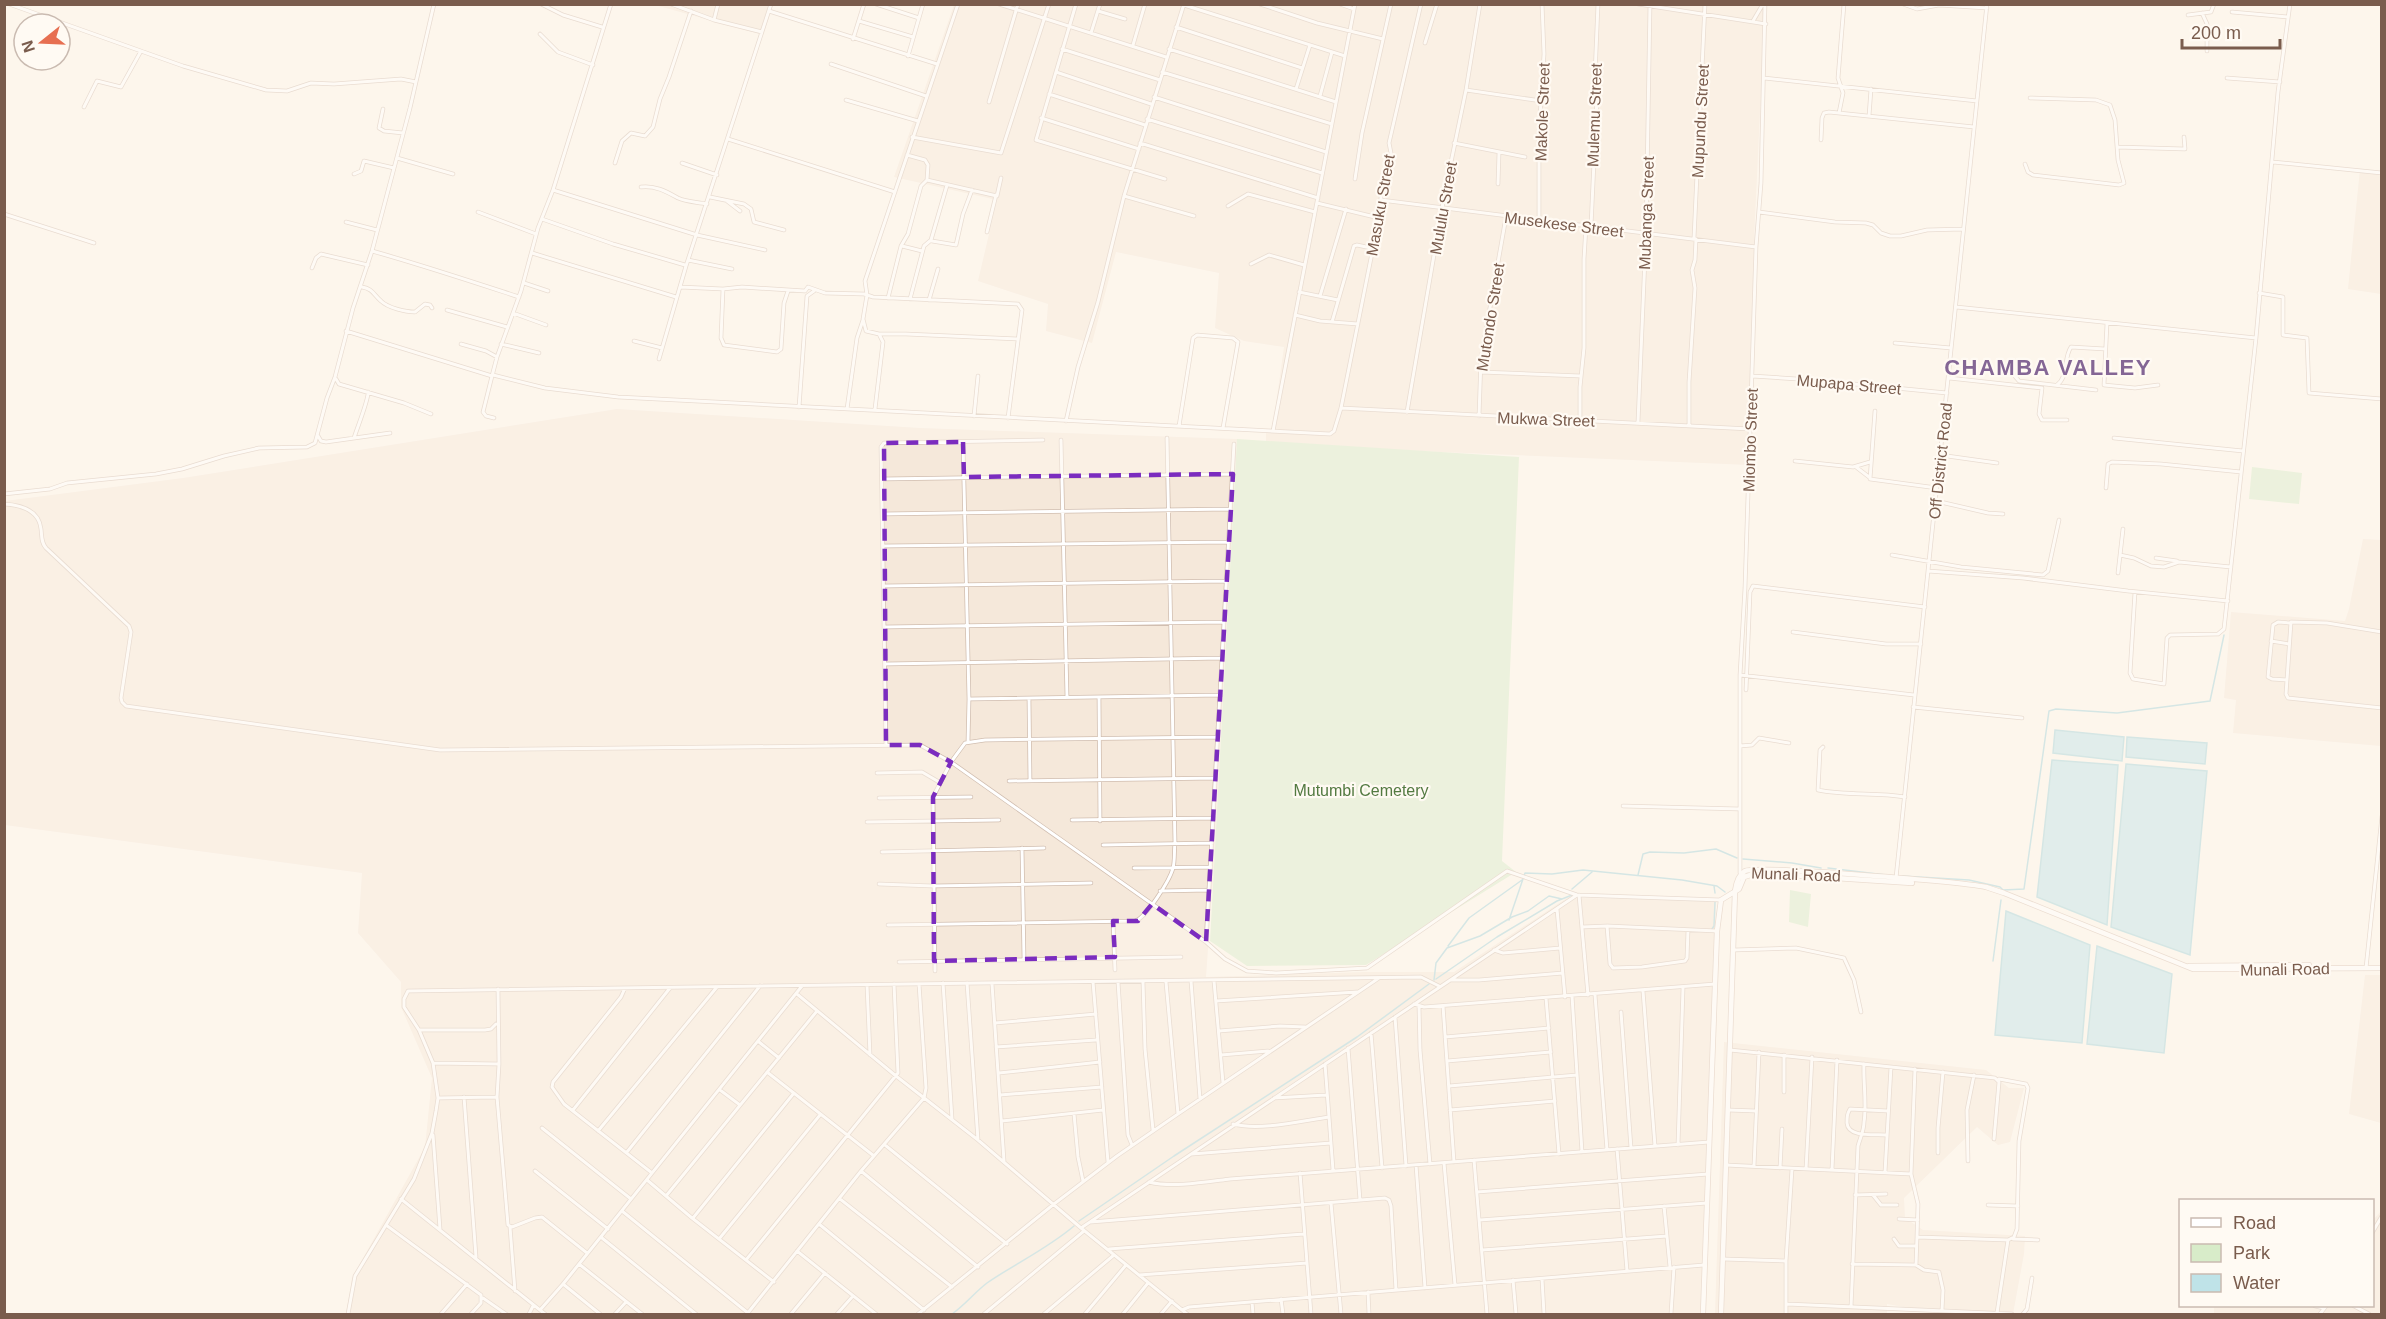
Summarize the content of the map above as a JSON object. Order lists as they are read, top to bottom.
{
  "streets": {
    "main road": ["Munali Road"],
    "street": [
      "Makole Street",
      "Mulemu Street",
      "Mupundu Street",
      "Masuku Street",
      "Mululu Street",
      "Mubanga Street",
      "Musekese Street",
      "Mutondo Street",
      "Mupapa Street",
      "Mukwa Street",
      "Miombo Street",
      "Off District Road"
    ]
  },
  "crossings": [
    ["Makole Street", "Musekese Street"],
    ["Mulemu Street", "Musekese Street"],
    ["Mulemu Street", "Mukwa Street"],
    ["Mupundu Street", "Musekese Street"],
    ["Mupundu Street", "Mukwa Street"],
    ["Masuku Street", "Musekese Street"],
    ["Masuku Street", "Mukwa Street"],
    ["Mululu Street", "Musekese Street"],
    ["Mululu Street", "Mukwa Street"],
    ["Mubanga Street", "Musekese Street"],
    ["Mubanga Street", "Mukwa Street"],
    ["Musekese Street", "Mutondo Street"],
    ["Musekese Street", "Miombo Street"],
    ["Mutondo Street", "Mukwa Street"],
    ["Mupapa Street", "Miombo Street"],
    ["Mupapa Street", "Off District Road"],
    ["Mukwa Street", "Miombo Street"],
    ["Miombo Street", "Munali Road"],
    ["Off District Road", "Munali Road"]
  ],
  "districts": ["CHAMBA VALLEY"],
  "parks": ["Mutumbi Cemetery"],
  "legend": ["Road", "Park", "Water"],
  "scale_bar": "200 m",
  "north": "left"
}
